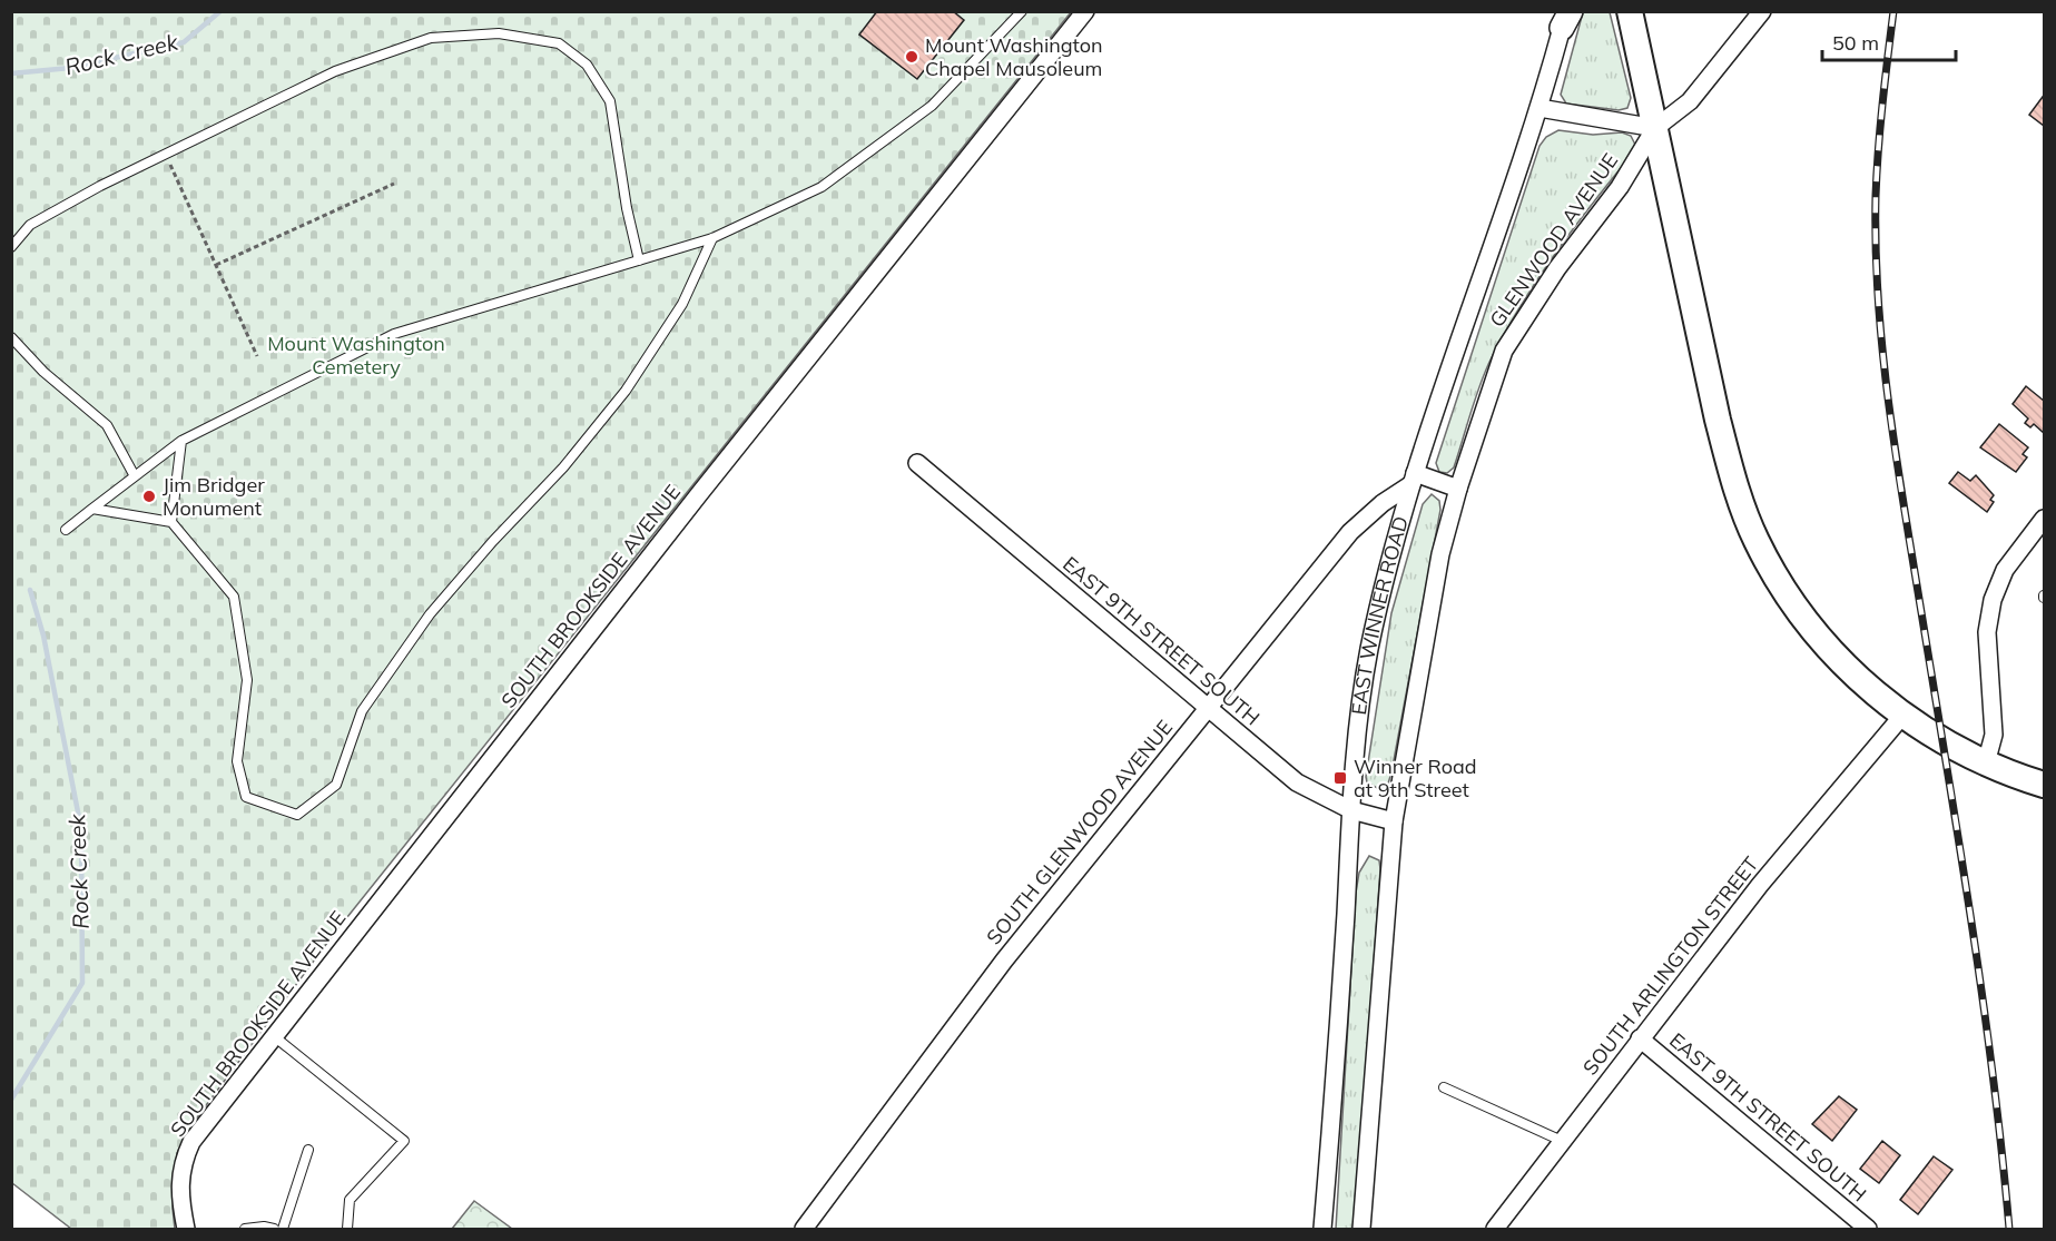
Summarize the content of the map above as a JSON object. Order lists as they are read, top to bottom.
{
  "streets": {
    "street": [
      "GLENWOOD AVENUE",
      "SOUTH BROOKSIDE AVENUE",
      "EAST WINNER ROAD",
      "EAST 9TH STREET SOUTH",
      "SOUTH GLENWOOD AVENUE",
      "SOUTH ARLINGTON STREET"
    ]
  },
  "crossings": [
    ["EAST WINNER ROAD", "EAST 9TH STREET SOUTH"],
    ["EAST WINNER ROAD", "SOUTH GLENWOOD AVENUE"],
    ["EAST 9TH STREET SOUTH", "SOUTH GLENWOOD AVENUE"],
    ["EAST 9TH STREET SOUTH", "SOUTH ARLINGTON STREET"]
  ],
  "water": ["Rock Creek"],
  "parks": ["Mount Washington Cemetery"],
  "places": {
    "other": ["Mount Washington Chapel Mausoleum", "Jim Bridger Monument"],
    "transit": ["Winner Road at 9th Street"]
  },
  "scale_bar": "50 m"
}
